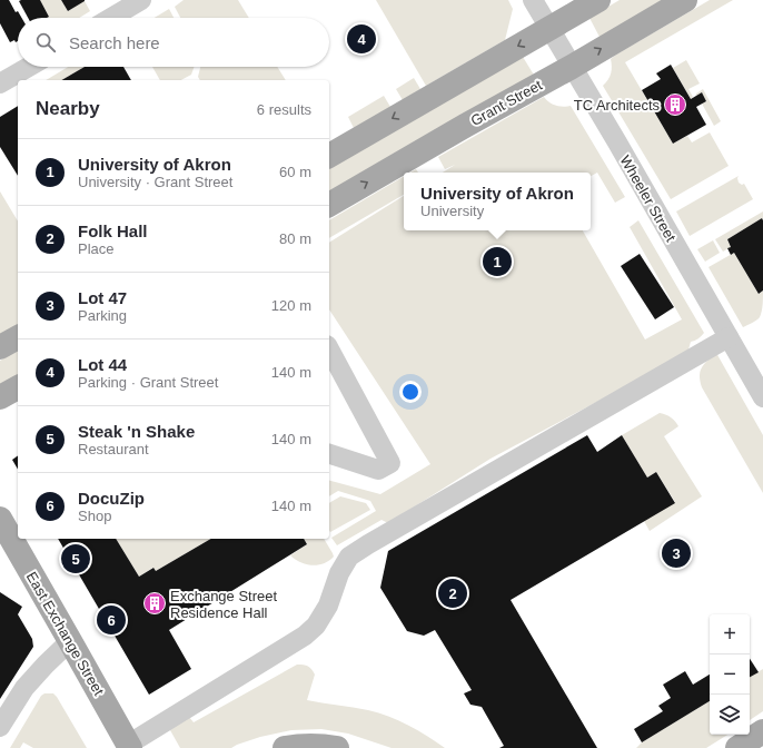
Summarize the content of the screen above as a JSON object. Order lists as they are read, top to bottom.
{
  "streets": {
    "main road": ["Grant Street", "East Exchange Street"],
    "street": ["Wheeler Street"]
  },
  "crossings": [
    ["Grant Street", "Wheeler Street"]
  ],
  "places": {
    "building": ["TC Architects", "Exchange Street Residence Hall"]
  },
  "page": {
    "search": "Search here",
    "pins": [
      "4",
      "1",
      "3",
      "5",
      "2",
      "6"
    ],
    "heading": ["Nearby", "6 results"],
    "list": [
      {
        "mark": "1",
        "name": "University of Akron",
        "note": "University · Grant Street",
        "value": "60 m"
      },
      {
        "mark": "2",
        "name": "Folk Hall",
        "note": "Place",
        "value": "80 m"
      },
      {
        "mark": "3",
        "name": "Lot 47",
        "note": "Parking",
        "value": "120 m"
      },
      {
        "mark": "4",
        "name": "Lot 44",
        "note": "Parking · Grant Street",
        "value": "140 m"
      },
      {
        "mark": "5",
        "name": "Steak 'n Shake",
        "note": "Restaurant",
        "value": "140 m"
      },
      {
        "mark": "6",
        "name": "DocuZip",
        "note": "Shop",
        "value": "140 m"
      }
    ],
    "popup": ["University of Akron", "University"],
    "map_buttons": ["+", "−"]
  }
}
